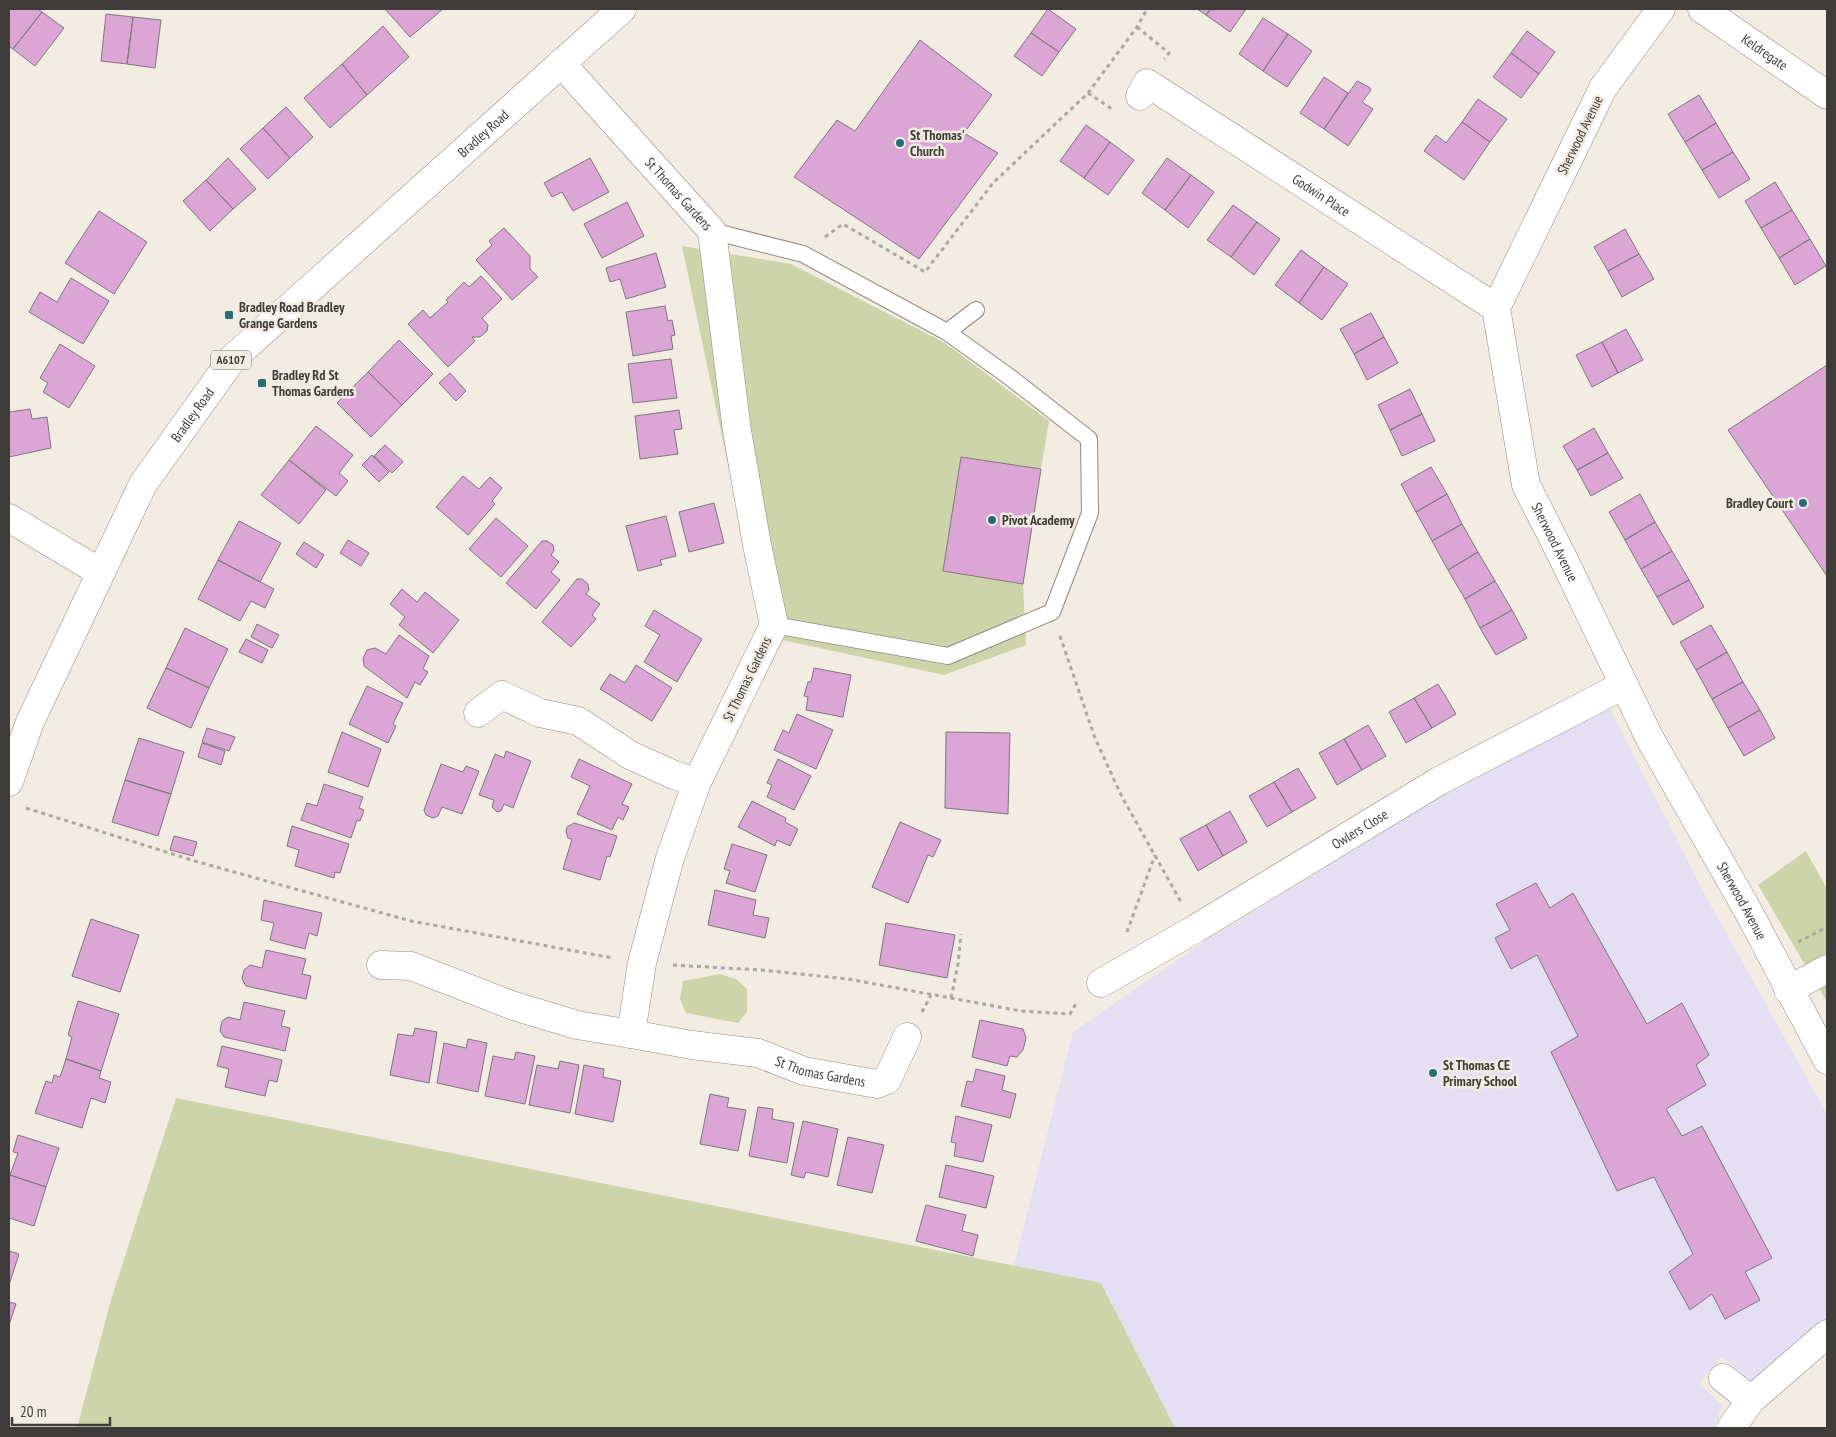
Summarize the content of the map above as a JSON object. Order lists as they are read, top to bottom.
{
  "streets": {
    "street": [
      "Keldregate",
      "Bradley Road",
      "Sherwood Avenue",
      "St Thomas Gardens",
      "Godwin Place",
      "A6107",
      "Owlers Close"
    ]
  },
  "crossings": [
    ["Bradley Road", "St Thomas Gardens"],
    ["Sherwood Avenue", "Godwin Place"],
    ["Sherwood Avenue", "Owlers Close"]
  ],
  "places": {
    "other": [
      "St Thomas' Church",
      "Bradley Court",
      "Pivot Academy",
      "St Thomas CE Primary School"
    ],
    "transit": ["Bradley Road Bradley Grange Gardens", "Bradley Rd St Thomas Gardens"]
  },
  "scale_bar": "20 m"
}
